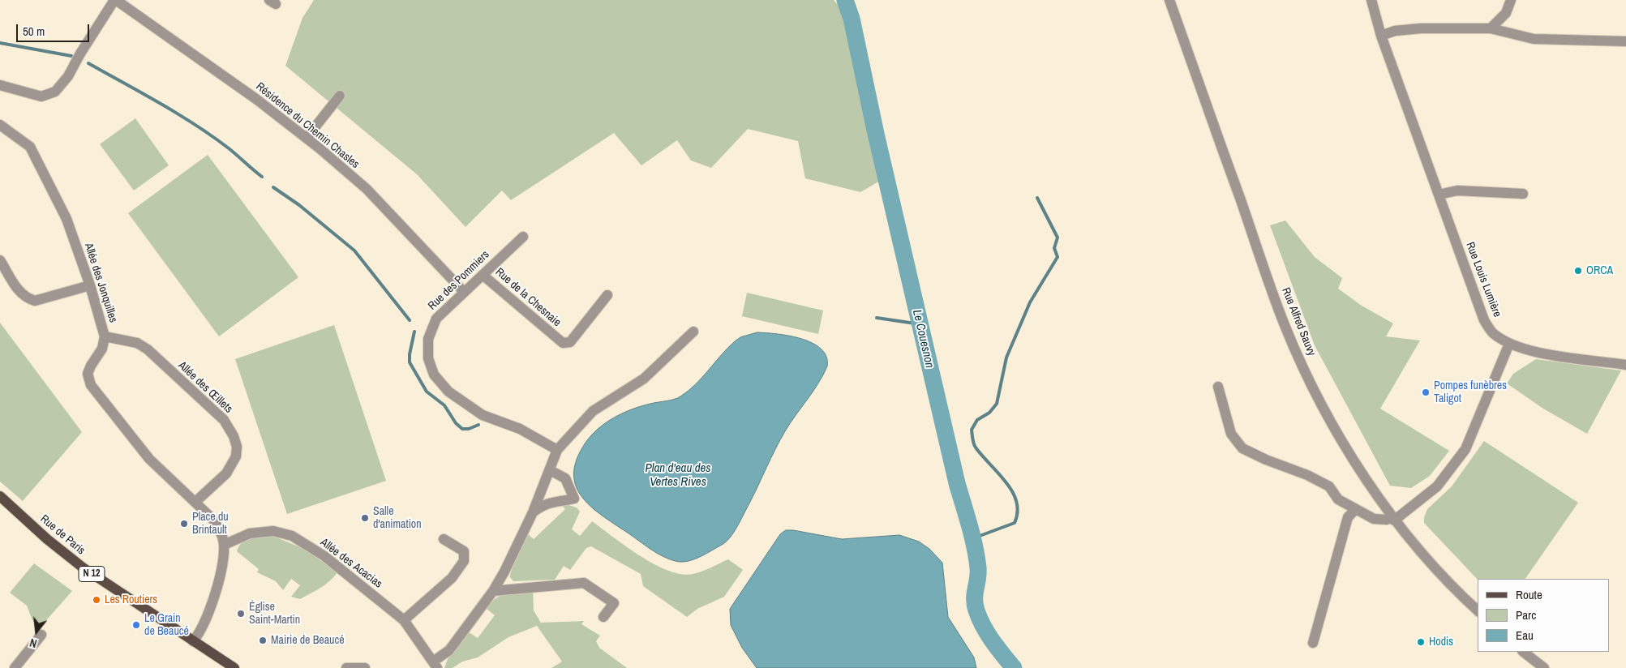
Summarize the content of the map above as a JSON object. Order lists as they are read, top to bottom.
{
  "streets": {
    "main road": ["Rue de Paris", "N 12"],
    "street": [
      "Résidence du Chemin Chasles",
      "Rue Louis Lumière",
      "Rue des Pommiers",
      "Allée des Jonquilles",
      "Rue de la Chesnaie",
      "Rue Alfred Sauvy",
      "Allée des Œillets",
      "Allée des Acacias"
    ]
  },
  "crossings": [
    ["Résidence du Chemin Chasles", "Rue des Pommiers"],
    ["Rue des Pommiers", "Rue de la Chesnaie"],
    ["Allée des Jonquilles", "Allée des Œillets"]
  ],
  "water": ["Le Couesnon", "Plan d'eau des Vertes Rives"],
  "places": [
    "ORCA",
    "Pompes funèbres Taligot",
    "Salle d'animation",
    "Place du Brintault",
    "Les Routiers",
    "Église Saint-Martin",
    "Le Grain de Beaucé",
    "Mairie de Beaucé",
    "Hodis"
  ],
  "legend": ["Route", "Parc", "Eau"],
  "scale_bar": "50 m",
  "north": "bottom"
}
